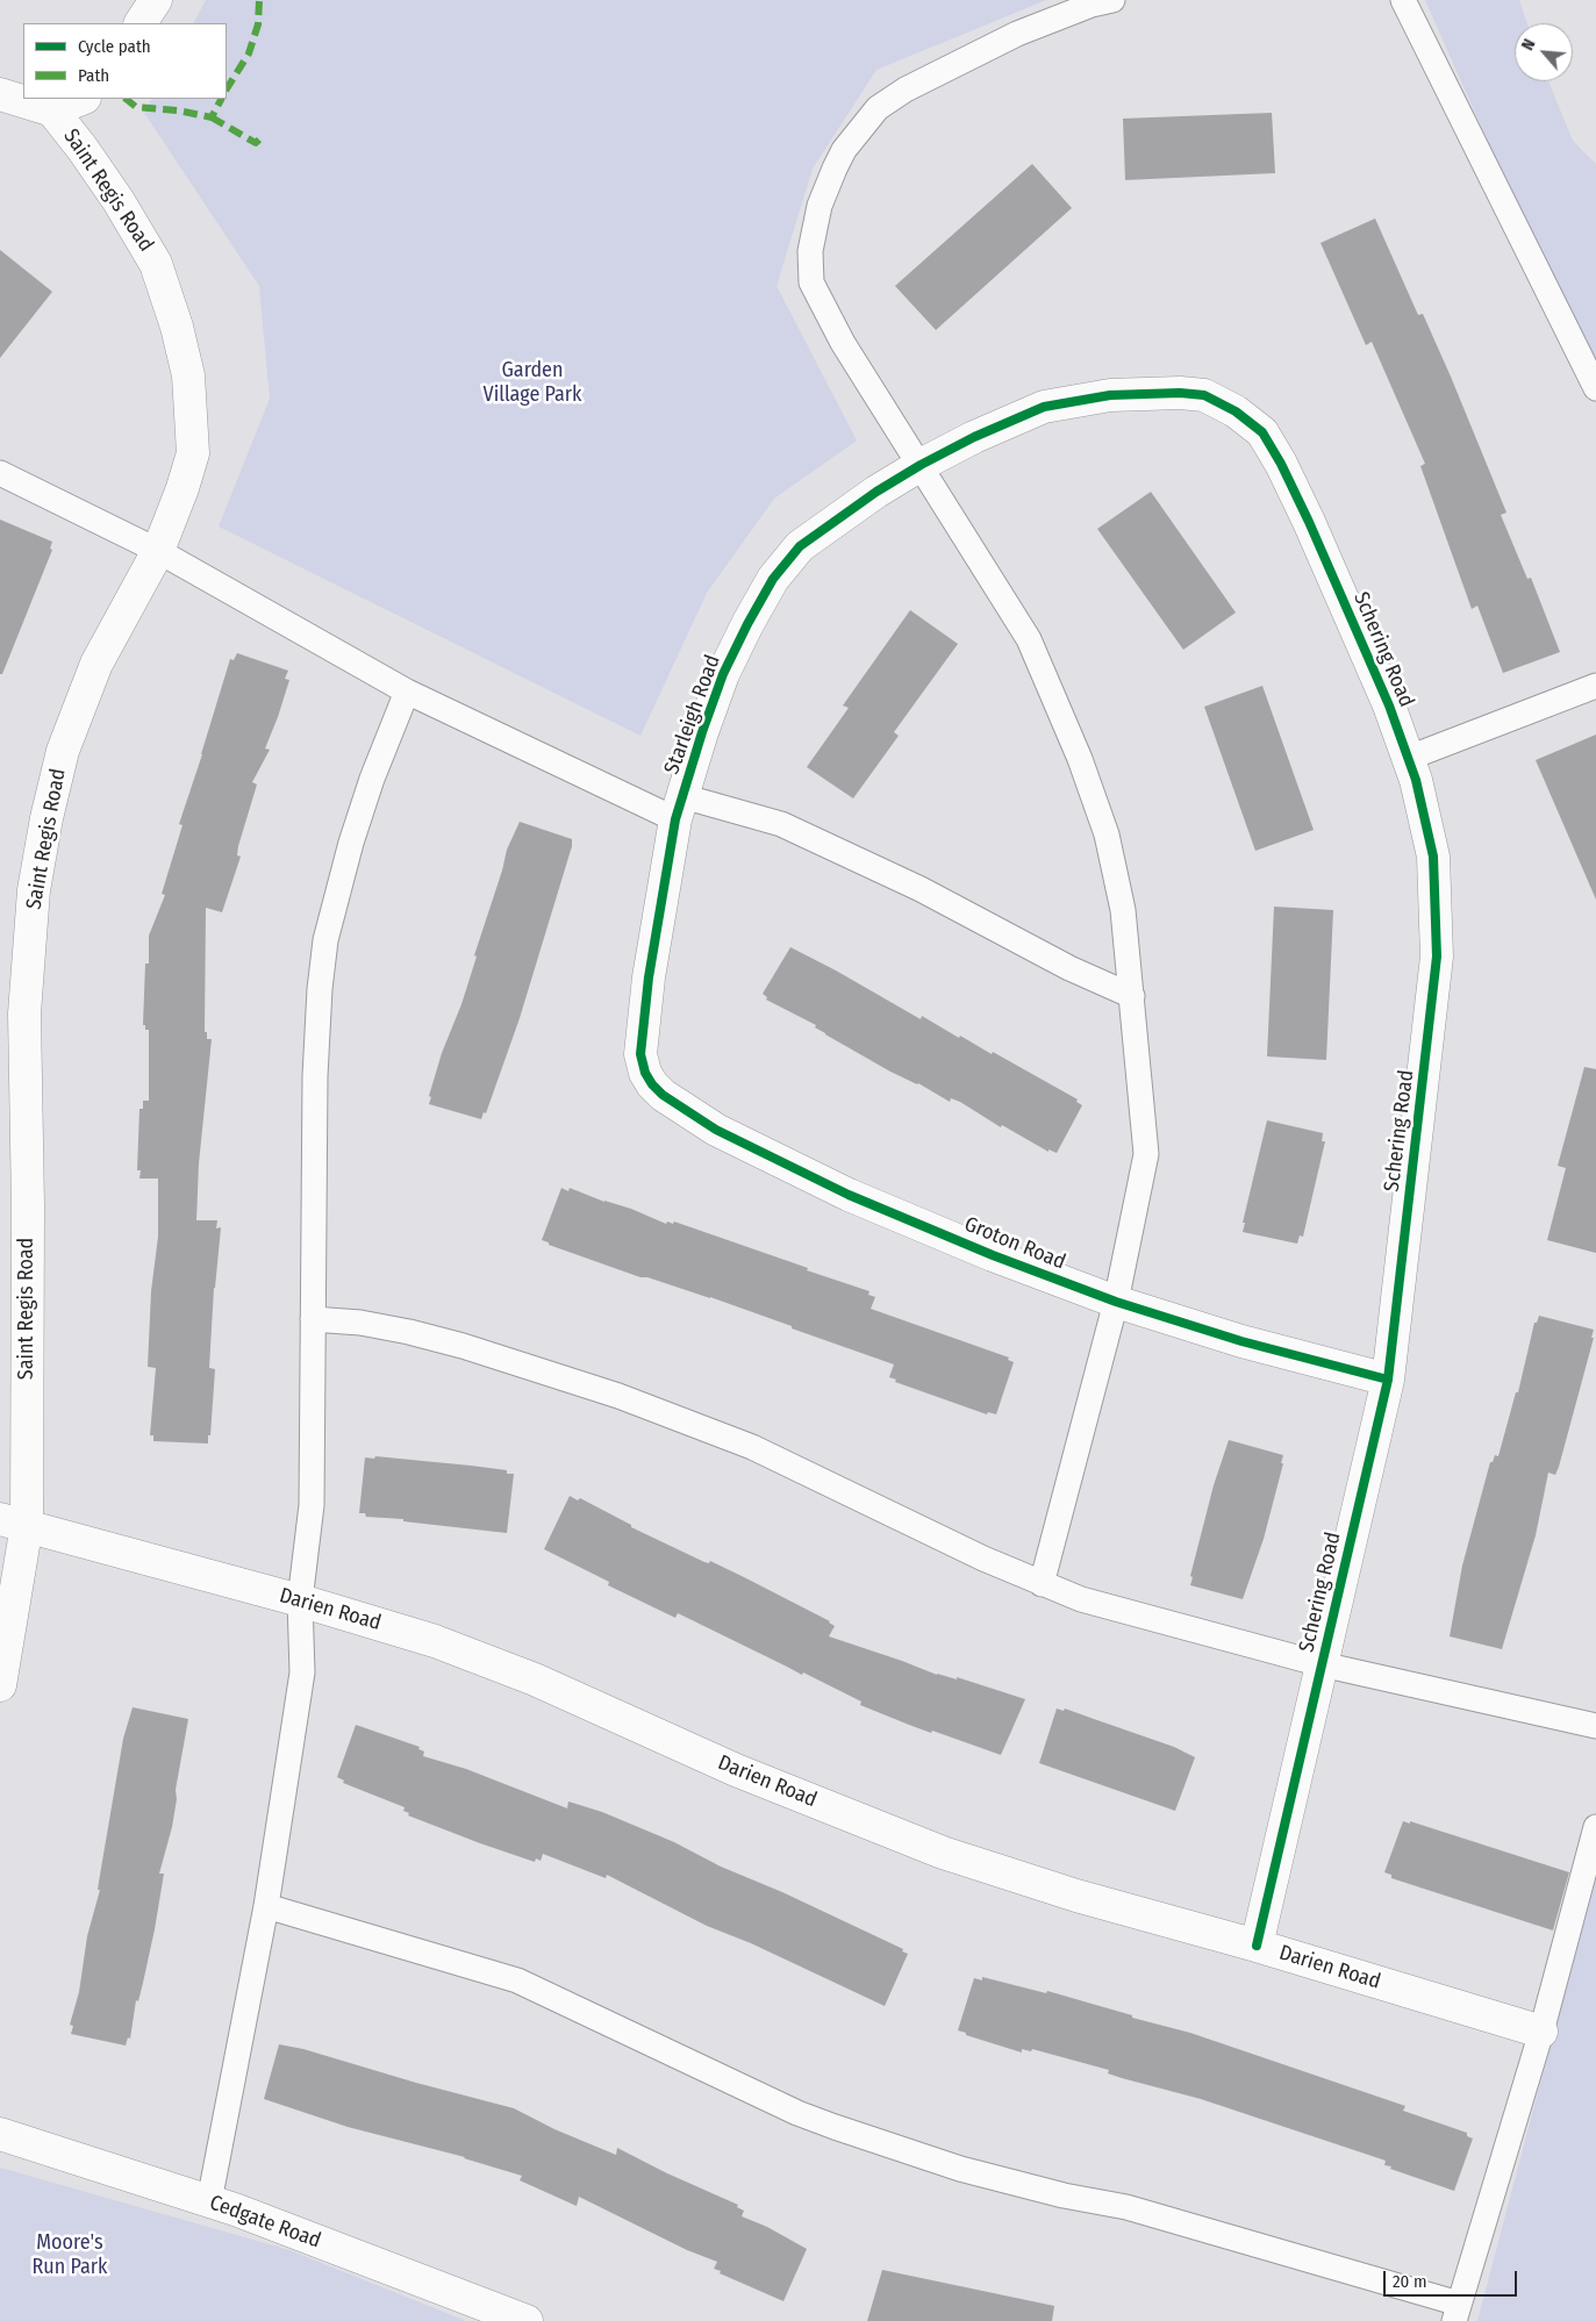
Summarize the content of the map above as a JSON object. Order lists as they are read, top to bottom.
{
  "streets": {
    "street": [
      "Saint Regis Road",
      "Schering Road",
      "Starleigh Road",
      "Groton Road",
      "Darien Road",
      "Cedgate Road"
    ]
  },
  "crossings": [
    ["Saint Regis Road", "Darien Road"],
    ["Schering Road", "Starleigh Road"],
    ["Schering Road", "Groton Road"],
    ["Schering Road", "Darien Road"],
    ["Starleigh Road", "Groton Road"]
  ],
  "parks": ["Garden Village Park", "Moore's Run Park"],
  "legend": ["Cycle path", "Path"],
  "scale_bar": "20 m",
  "north": "top left"
}
